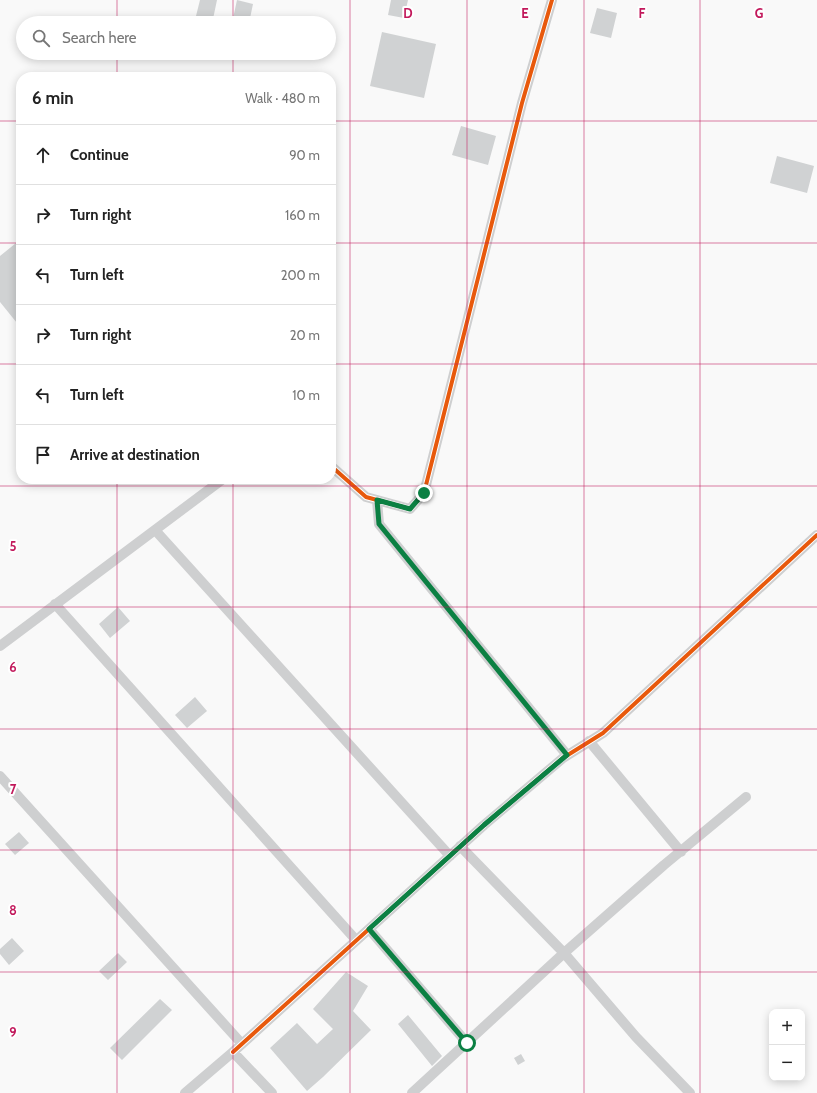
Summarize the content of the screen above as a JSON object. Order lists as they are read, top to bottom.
{
  "page": {
    "search": "Search here",
    "heading": ["6 min", "Walk · 480 m"],
    "list": [
      ["Continue", "90 m"],
      ["Turn right", "160 m"],
      ["Turn left", "200 m"],
      ["Turn right", "20 m"],
      ["Turn left", "10 m"],
      "Arrive at destination"
    ],
    "map_buttons": ["+", "−"]
  },
  "grid": {
    "columns": [
      "D",
      "E",
      "F",
      "G"
    ],
    "rows": [
      "5",
      "6",
      "7",
      "8",
      "9"
    ]
  }
}
